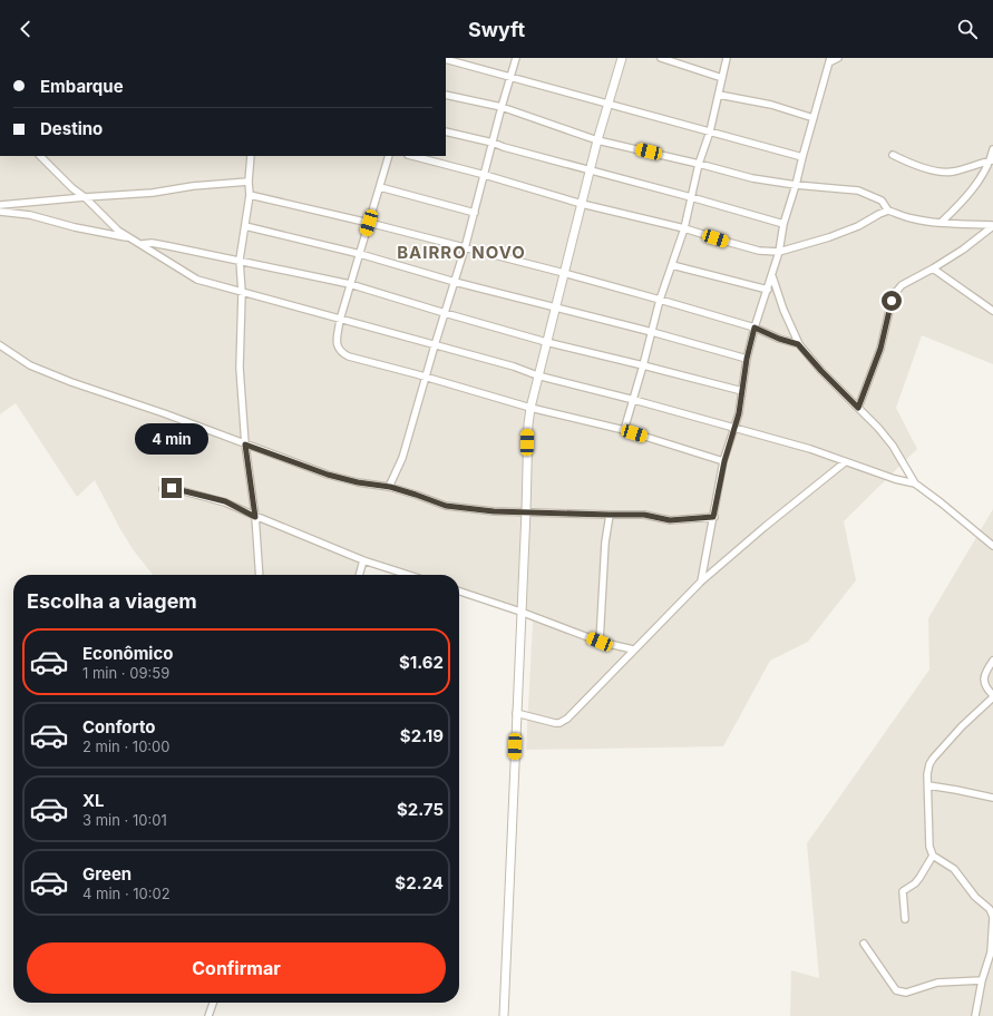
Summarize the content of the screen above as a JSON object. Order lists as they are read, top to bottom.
{
  "districts": ["BAIRRO NOVO"],
  "page": {
    "header": "Swyft",
    "banner": ["Embarque", "Destino"],
    "bubble": "4 min",
    "heading": "Escolha a viagem",
    "list": [
      {
        "name": "Econômico",
        "note": "1 min · 09:59",
        "value": "$1.62"
      },
      {
        "name": "Conforto",
        "note": "2 min · 10:00",
        "value": "$2.19"
      },
      {
        "name": "XL",
        "note": "3 min · 10:01",
        "value": "$2.75"
      },
      {
        "name": "Green",
        "note": "4 min · 10:02",
        "value": "$2.24"
      }
    ],
    "buttons": "Confirmar"
  }
}
